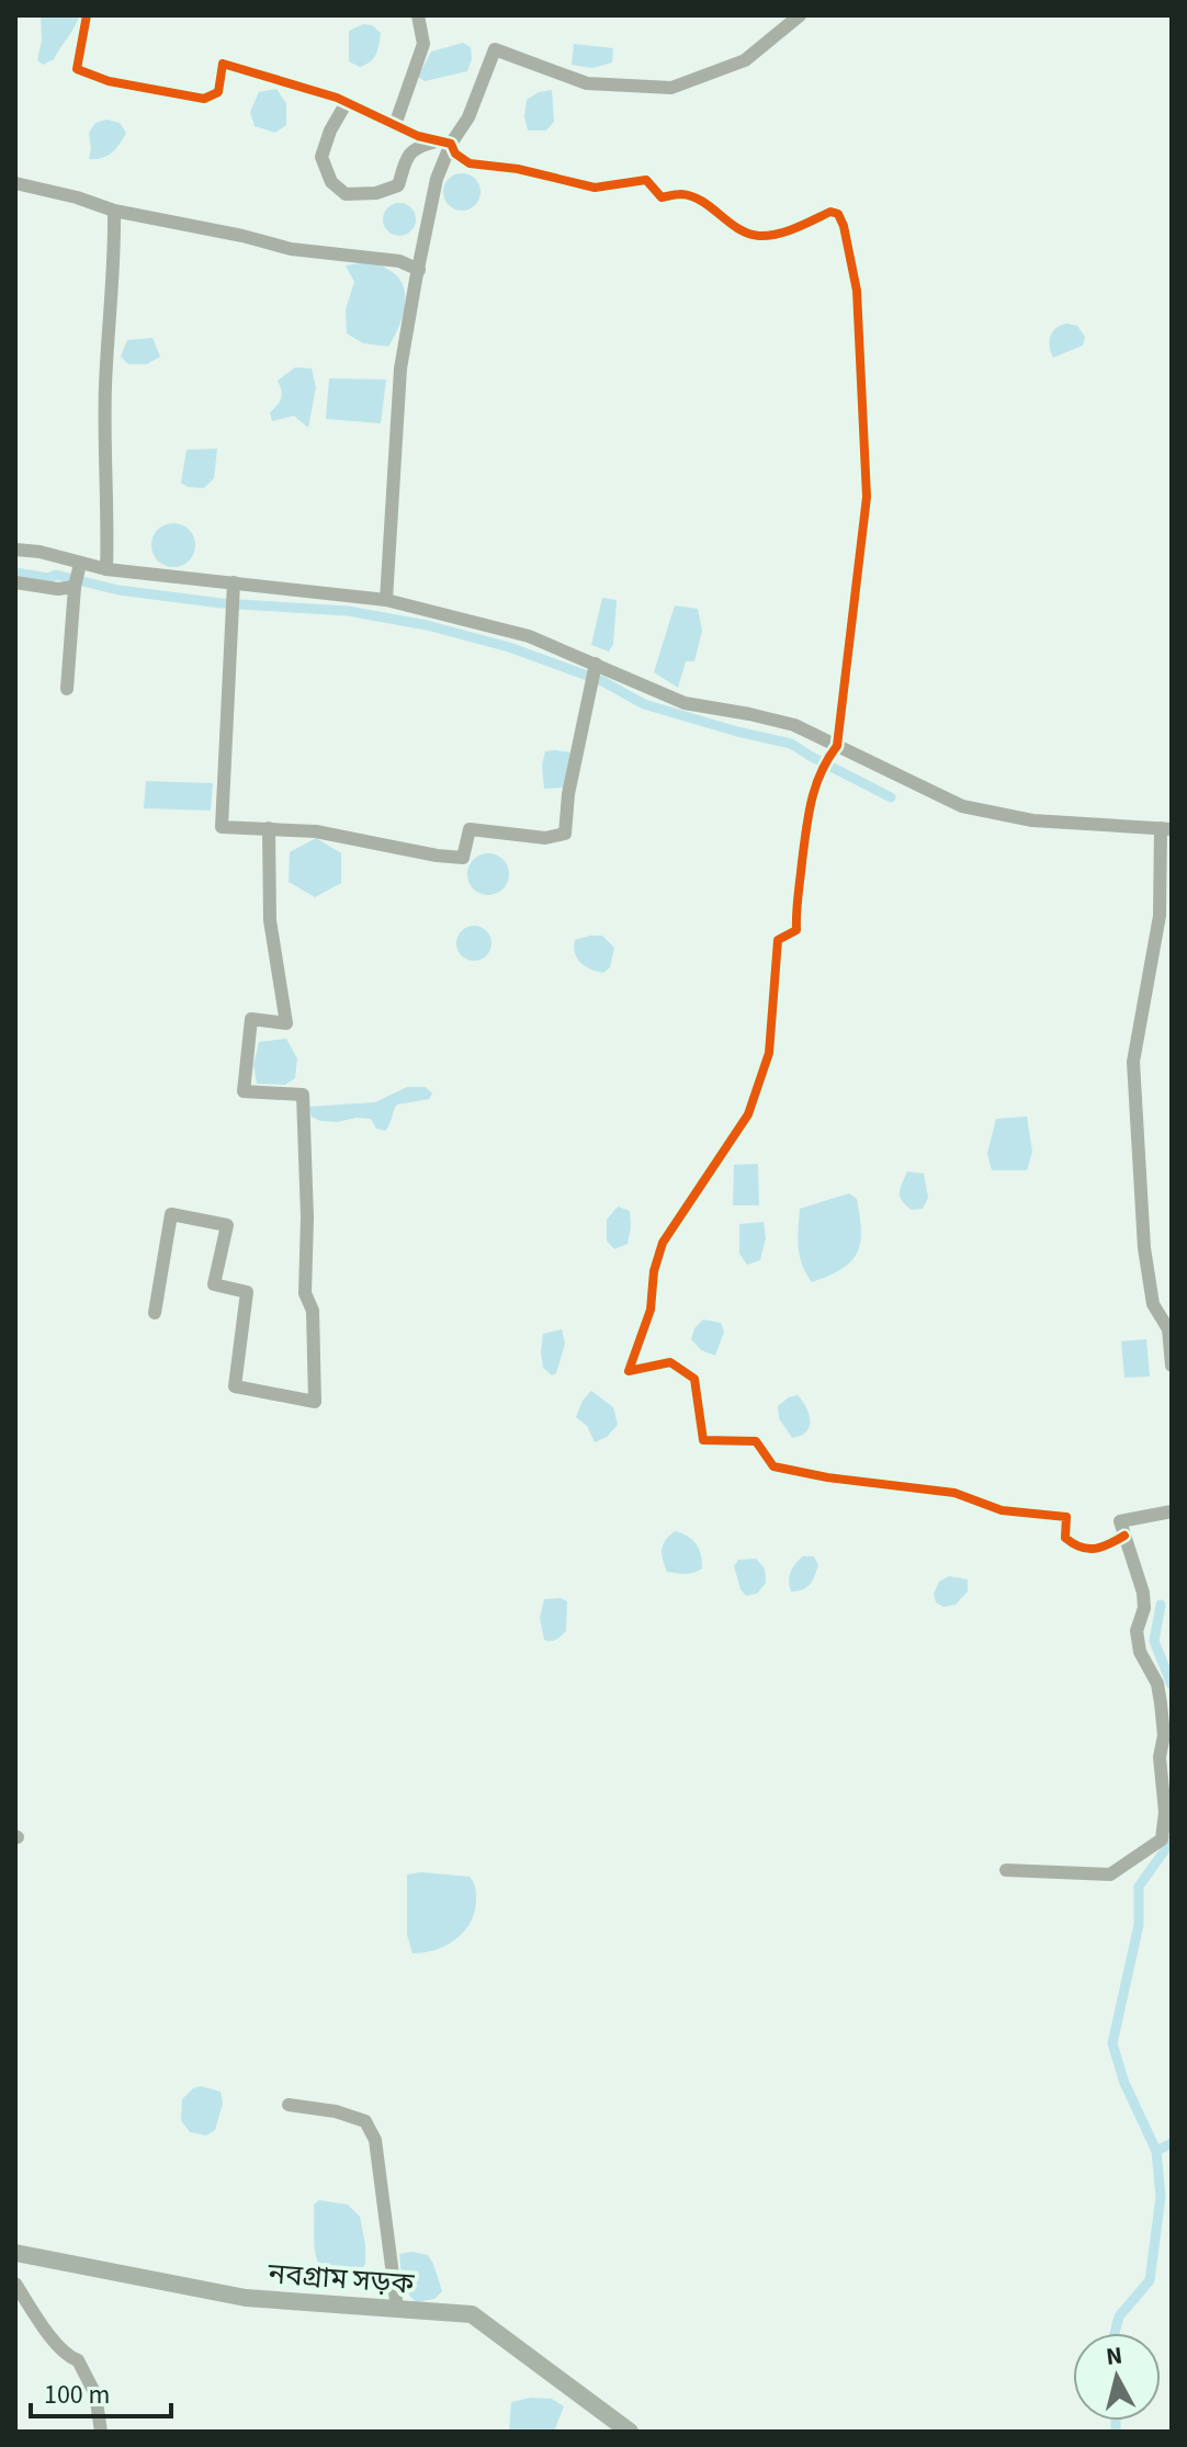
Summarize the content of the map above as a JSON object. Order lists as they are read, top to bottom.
{
  "streets": {
    "main road": ["নবগ্রাম সড়ক"]
  },
  "scale_bar": "100 m",
  "north": "top"
}
